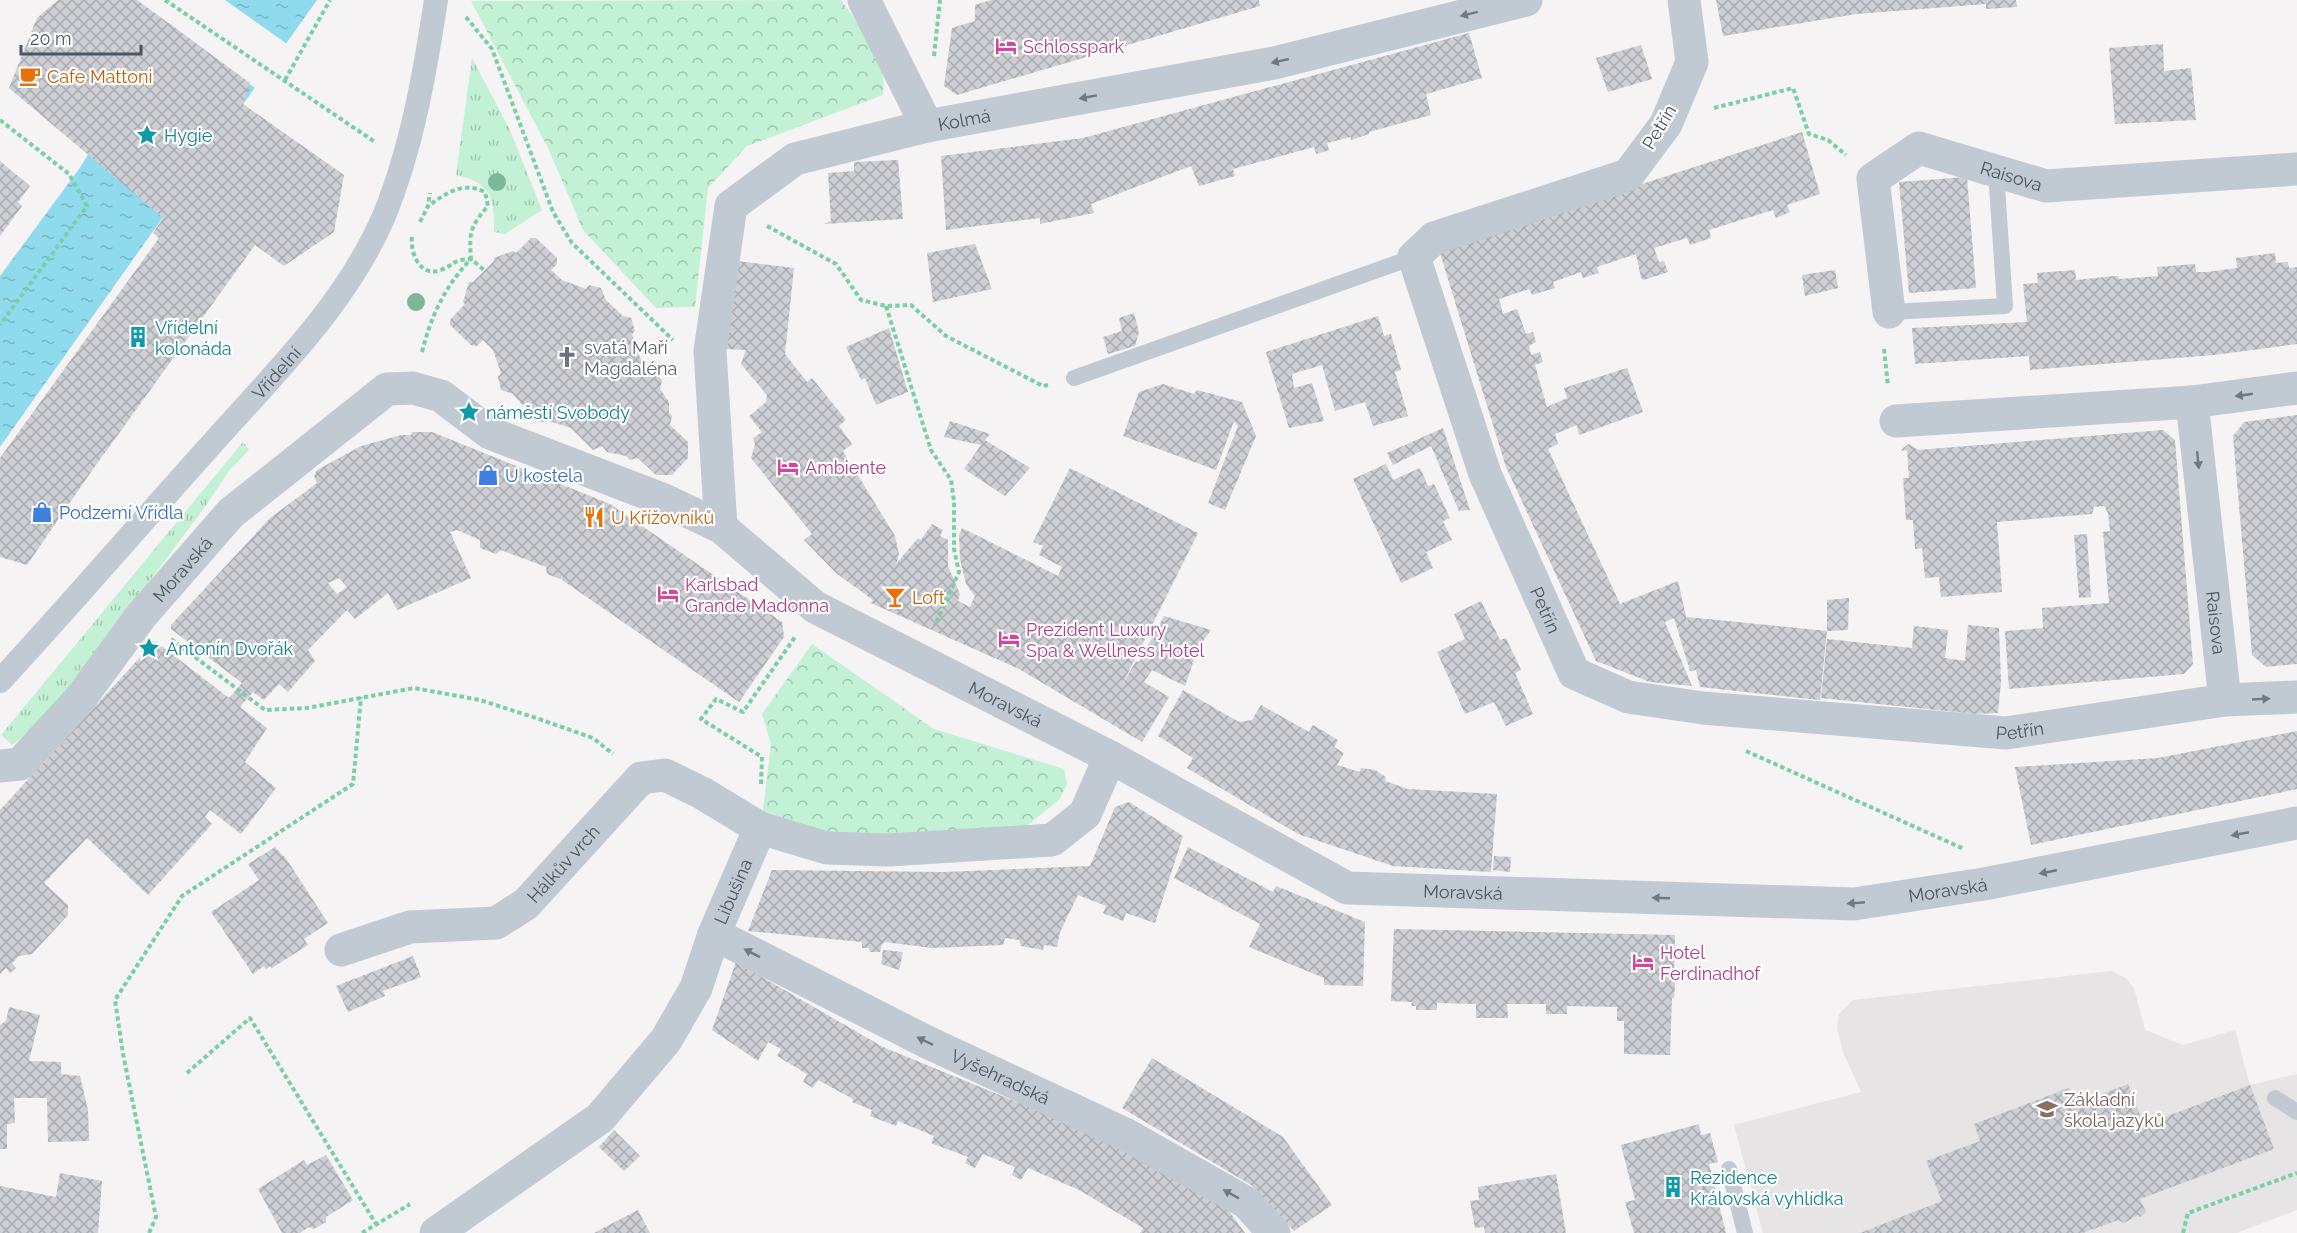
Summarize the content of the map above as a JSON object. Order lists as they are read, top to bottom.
{
  "streets": {
    "street": [
      "Kolmá",
      "Petřín",
      "Raisova",
      "Vřídelní",
      "Moravská",
      "Hálkův vrch",
      "Libušina",
      "Vyšehradská"
    ]
  },
  "crossings": [
    ["Petřín", "Raisova"],
    ["Libušina", "Vyšehradská"]
  ],
  "one_way": ["Kolmá", "Moravská", "Vyšehradská"],
  "places": {
    "hotel": [
      "Schlosspark",
      "Ambiente",
      "Karlsbad Grande Madonna",
      "Prezident Luxury Spa & Wellness Hotel",
      "Hotel Ferdinadhof"
    ],
    "cafe": ["Cafe Mattoni"],
    "place": ["Hygie", "náměstí Svobody", "Antonín Dvořák"],
    "building": ["Vřídelní kolonáda", "Rezidence Královská vyhlídka"],
    "church": ["svatá Maří Magdaléna"],
    "shop": ["U kostela", "Podzemí Vřídla"],
    "restaurant": ["U Křížovníků"],
    "bar": ["Loft"],
    "school or university": ["Základní škola jazyků"]
  },
  "scale_bar": "20 m"
}
